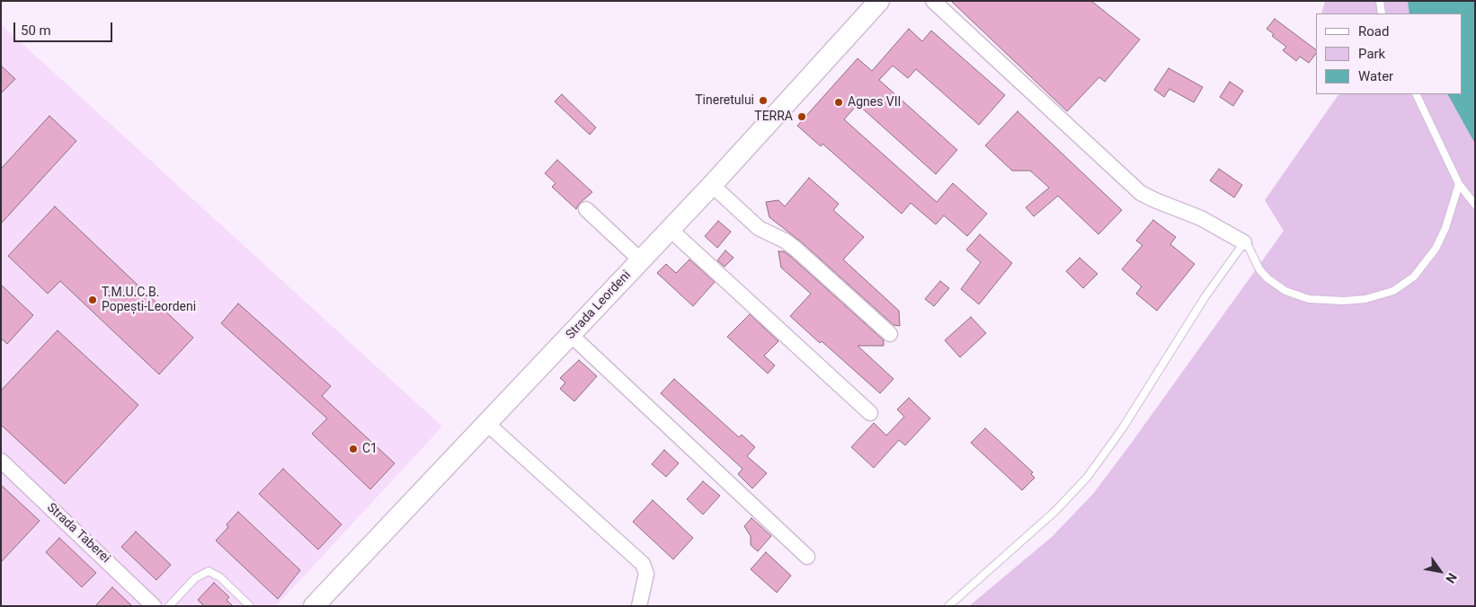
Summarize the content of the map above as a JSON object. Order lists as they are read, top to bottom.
{
  "streets": {
    "main road": ["Strada Leordeni"],
    "street": ["Strada Taberei"]
  },
  "places": [
    "Tineretului",
    "Agnes VII",
    "TERRA",
    "T.M.U.C.B. Popești-Leordeni",
    "C1"
  ],
  "legend": ["Road", "Park", "Water"],
  "scale_bar": "50 m",
  "north": "bottom right"
}
